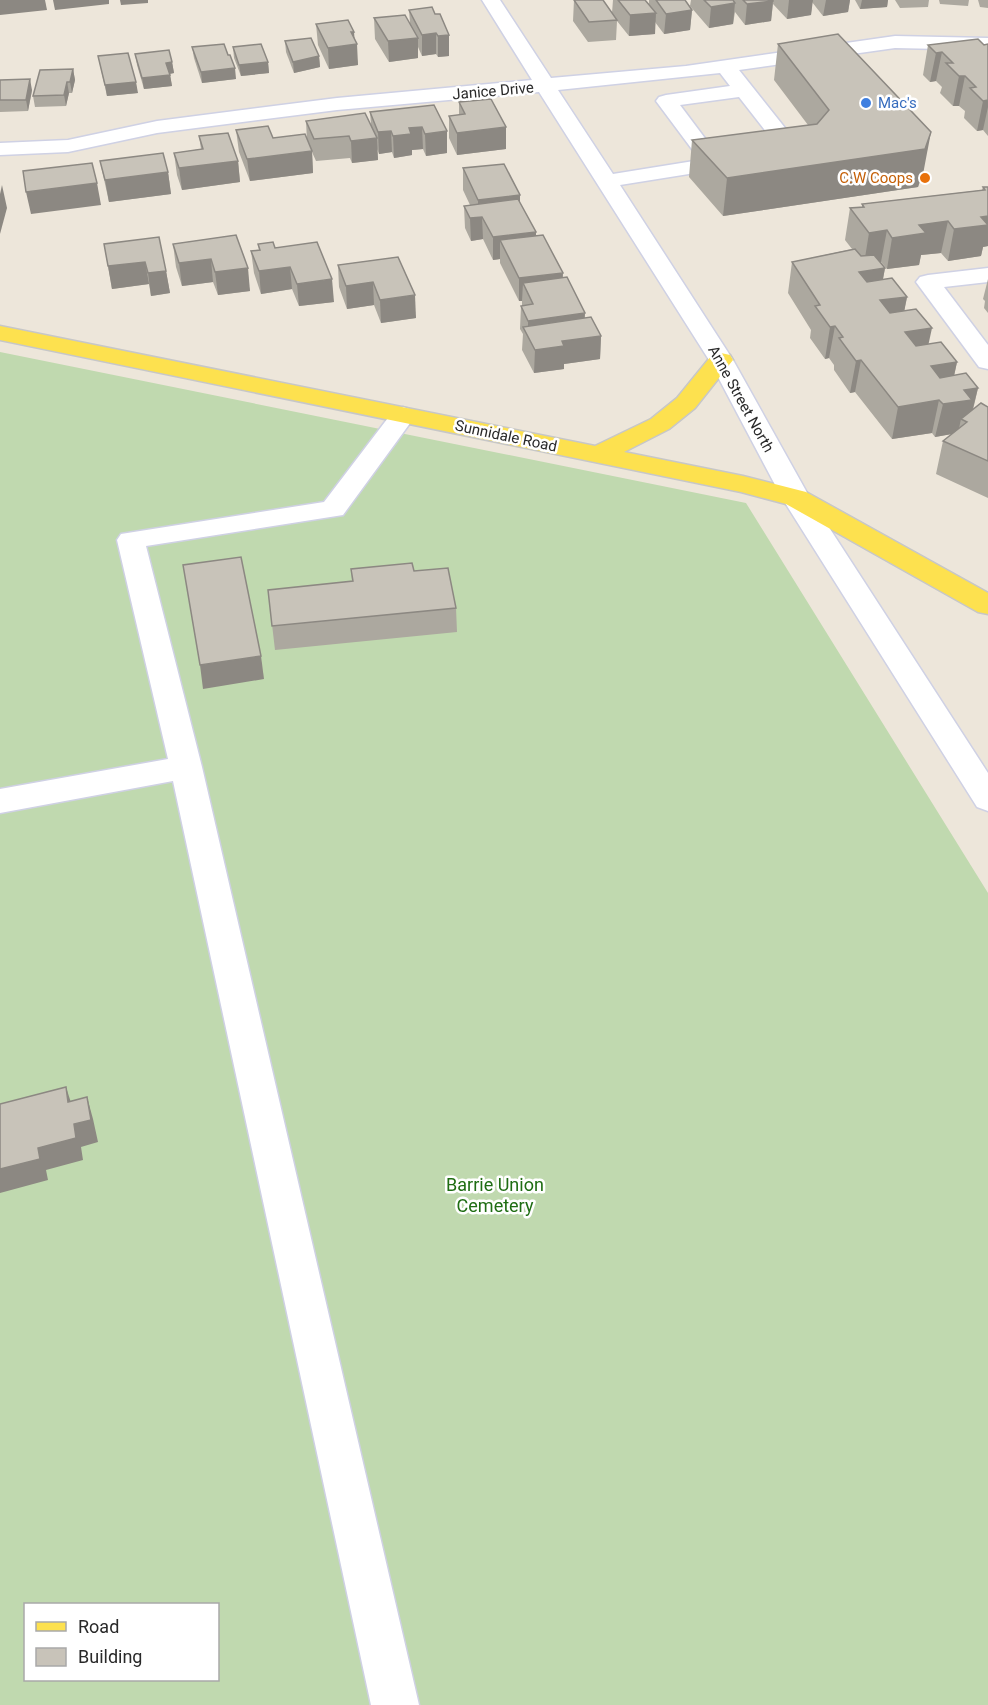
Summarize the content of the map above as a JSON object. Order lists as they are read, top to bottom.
{
  "streets": {
    "main road": ["Sunnidale Road"],
    "street": ["Janice Drive", "Anne Street North"]
  },
  "crossings": [
    ["Janice Drive", "Anne Street North"],
    ["Anne Street North", "Sunnidale Road"]
  ],
  "parks": ["Barrie Union Cemetery"],
  "places": ["Mac's", "C.W Coops"],
  "legend": ["Road", "Building"]
}
